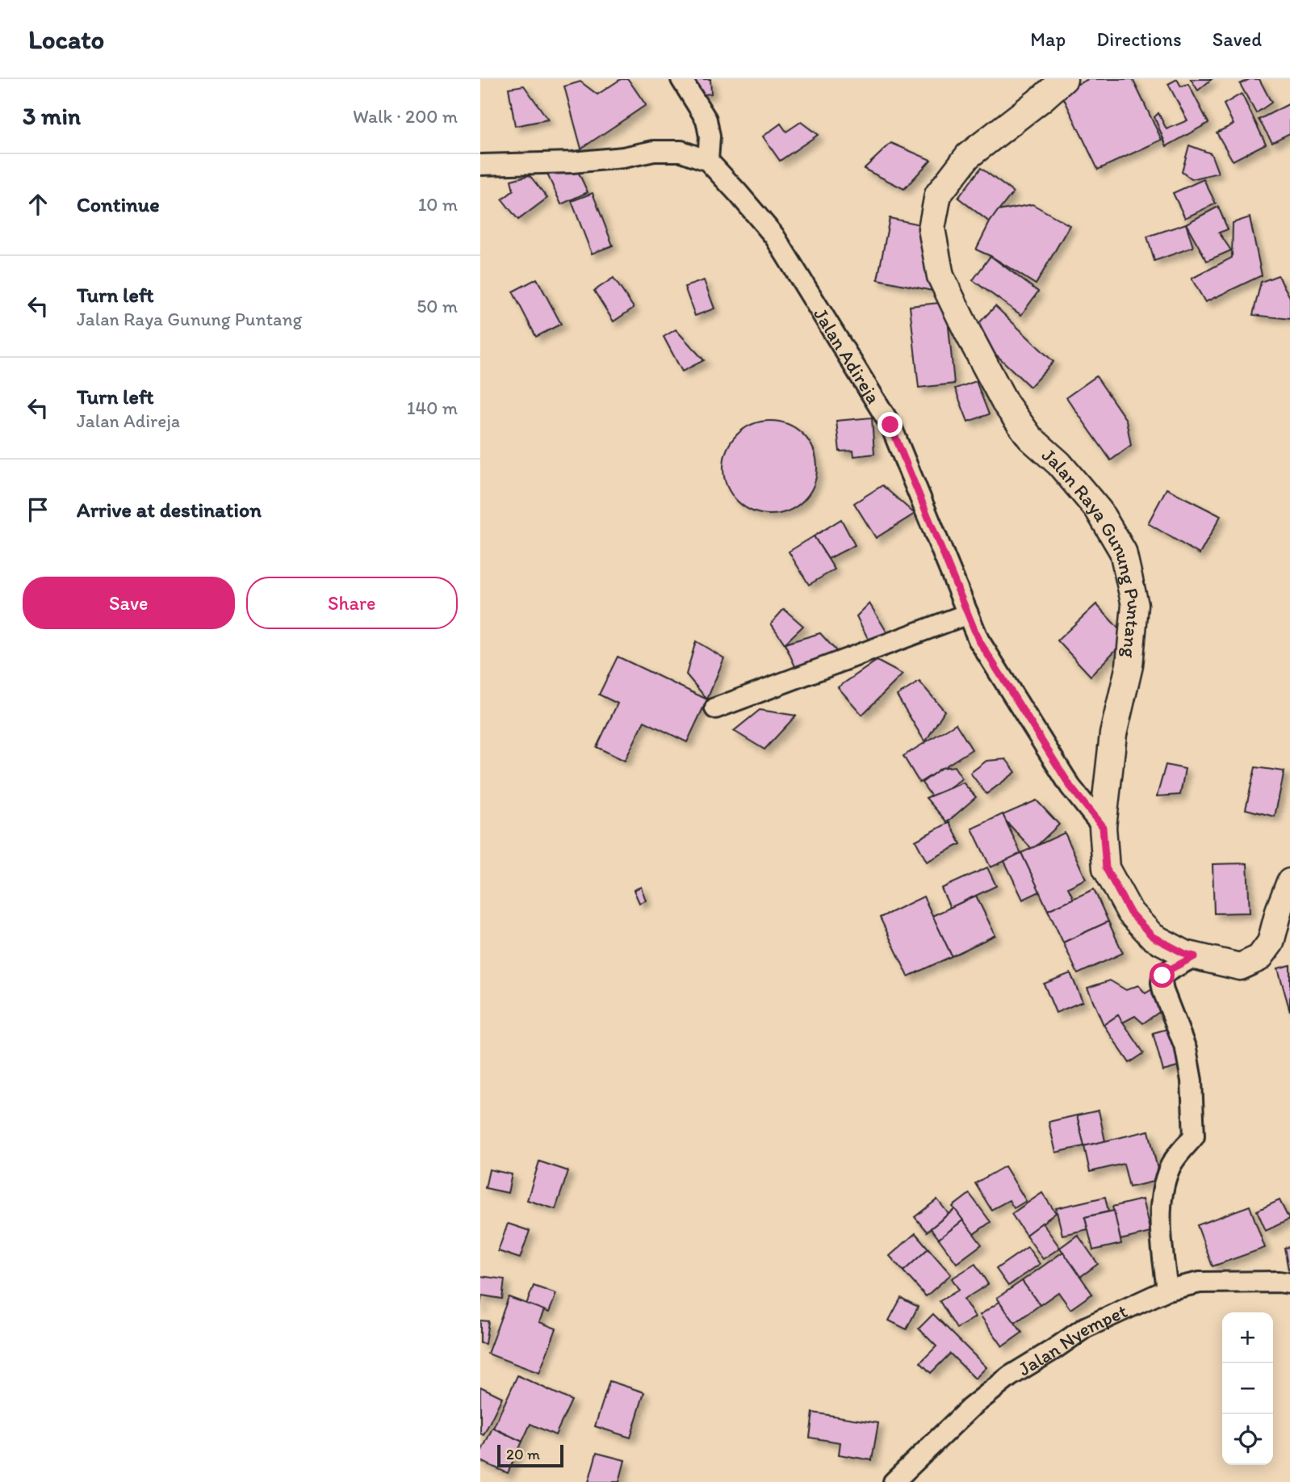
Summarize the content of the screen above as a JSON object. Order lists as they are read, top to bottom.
{
  "streets": {
    "street": ["Jalan Adireja", "Jalan Raya Gunung Puntang", "Jalan Nyempet"]
  },
  "crossings": [
    ["Jalan Adireja", "Jalan Raya Gunung Puntang"]
  ],
  "scale_bar": "20 m",
  "page": {
    "header": "Locato",
    "nav": ["Map", "Directions", "Saved"],
    "heading": ["3 min", "Walk · 200 m"],
    "list": [
      ["Continue", "10 m"],
      ["Turn left", "Jalan Raya Gunung Puntang", "50 m"],
      ["Turn left", "Jalan Adireja", "140 m"],
      "Arrive at destination"
    ],
    "buttons": ["Save", "Share"],
    "map_buttons": ["+", "−"],
    "scale": "20 m"
  }
}
